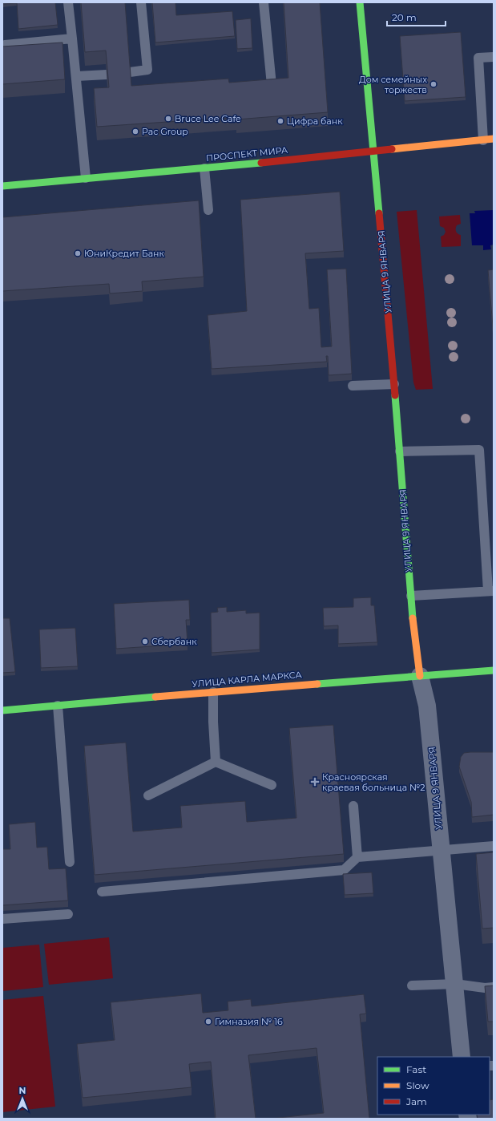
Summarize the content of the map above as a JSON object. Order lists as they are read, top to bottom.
{
  "streets": {
    "main road": ["ПРОСПЕКТ МИРА", "УЛИЦА 9 ЯНВАРЯ", "УЛИЦА КАРЛА МАРКСА"]
  },
  "crossings": [
    ["ПРОСПЕКТ МИРА", "УЛИЦА 9 ЯНВАРЯ"],
    ["УЛИЦА 9 ЯНВАРЯ", "УЛИЦА КАРЛА МАРКСА"]
  ],
  "places": {
    "other": [
      "Дом семейных торжеств",
      "Bruce Lee Cafe",
      "Цифра банк",
      "Pac Group",
      "ЮниКредит Банк",
      "Сбербанк",
      "Гимназия № 16"
    ],
    "health": ["Красноярская краевая больница №2"]
  },
  "legend": ["Fast", "Slow", "Jam"],
  "scale_bar": "20 m",
  "north": "top"
}
